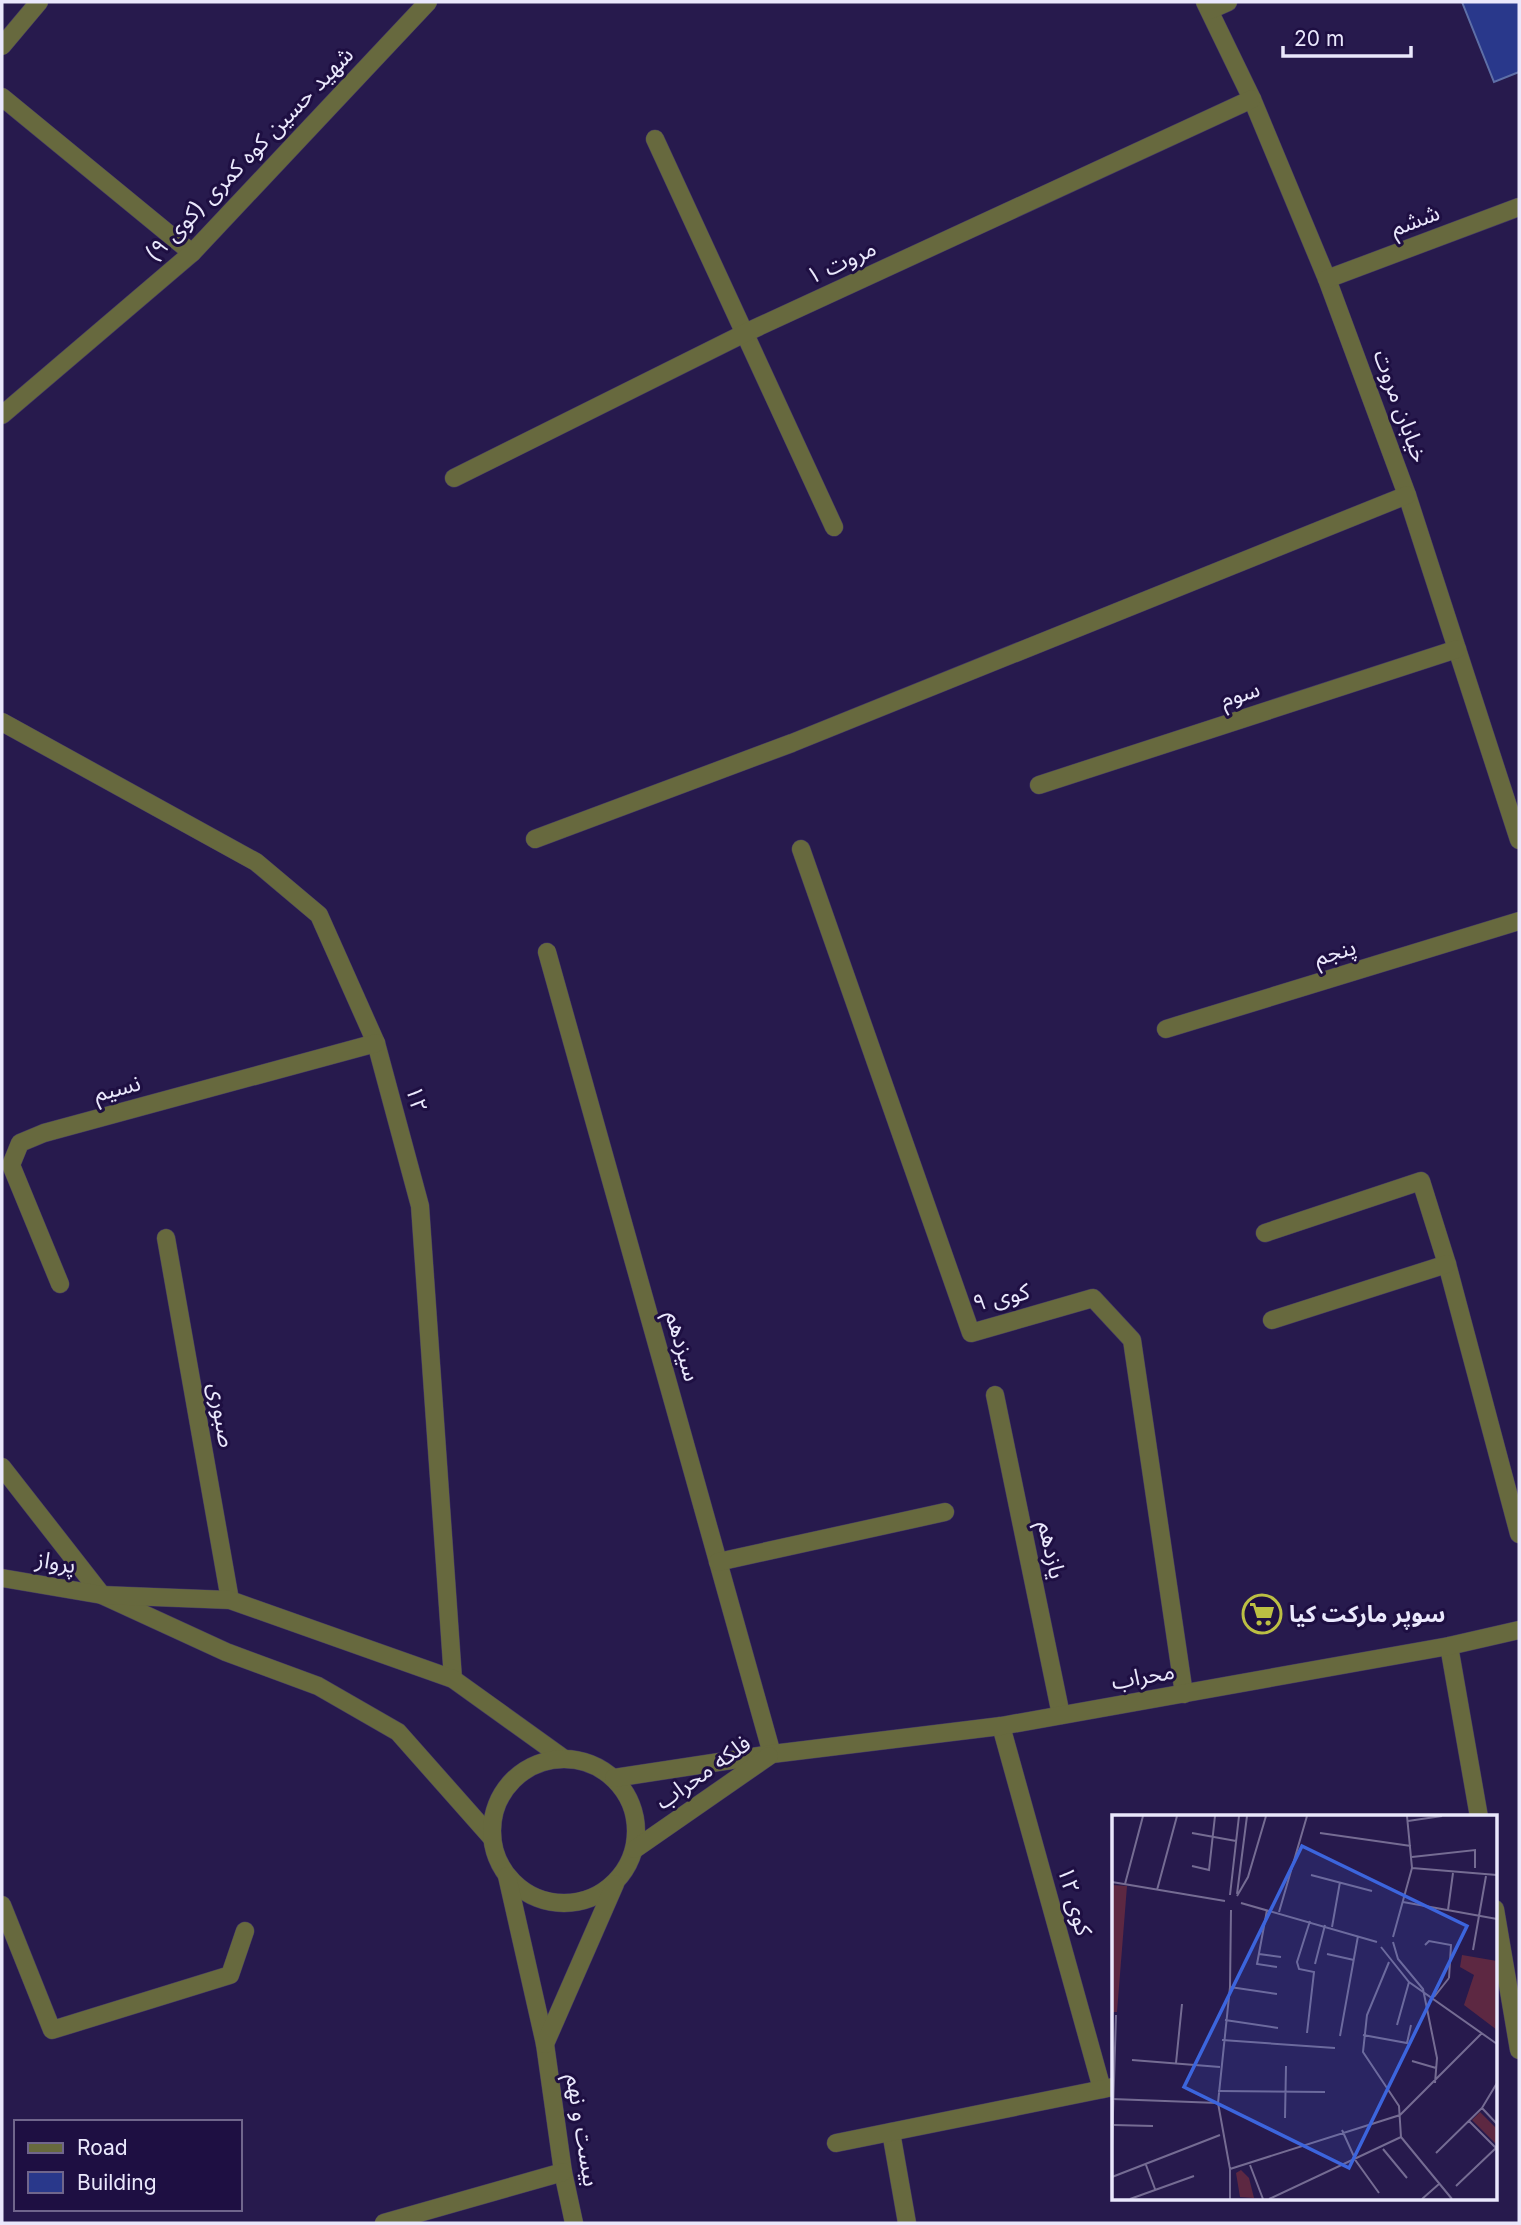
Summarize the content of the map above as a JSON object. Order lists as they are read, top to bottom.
{
  "streets": {
    "street": [
      "شهید حسین کوه کمری (کوی ۹)",
      "ششم",
      "مروت ۱",
      "خیابان مروت",
      "سوم",
      "پنجم",
      "نسیم",
      "۱۲",
      "کوی ۹",
      "سیزدهم",
      "صبوری",
      "یازدهم",
      "پرواز",
      "محراب",
      "فلکه محراب",
      "کوی ۱۲",
      "بیست و نهم"
    ]
  },
  "crossings": [
    ["ششم", "خیابان مروت"],
    ["مروت ۱", "خیابان مروت"],
    ["خیابان مروت", "سوم"],
    ["نسیم", "۱۲"],
    ["کوی ۹", "محراب"],
    ["سیزدهم", "محراب"],
    ["سیزدهم", "فلکه محراب"],
    ["یازدهم", "محراب"],
    ["محراب", "فلکه محراب"],
    ["محراب", "کوی ۱۲"],
    ["فلکه محراب", "بیست و نهم"]
  ],
  "places": {
    "supermarket": ["سوپر مارکت کیا"]
  },
  "legend": ["Road", "Building"],
  "scale_bar": "20 m"
}
